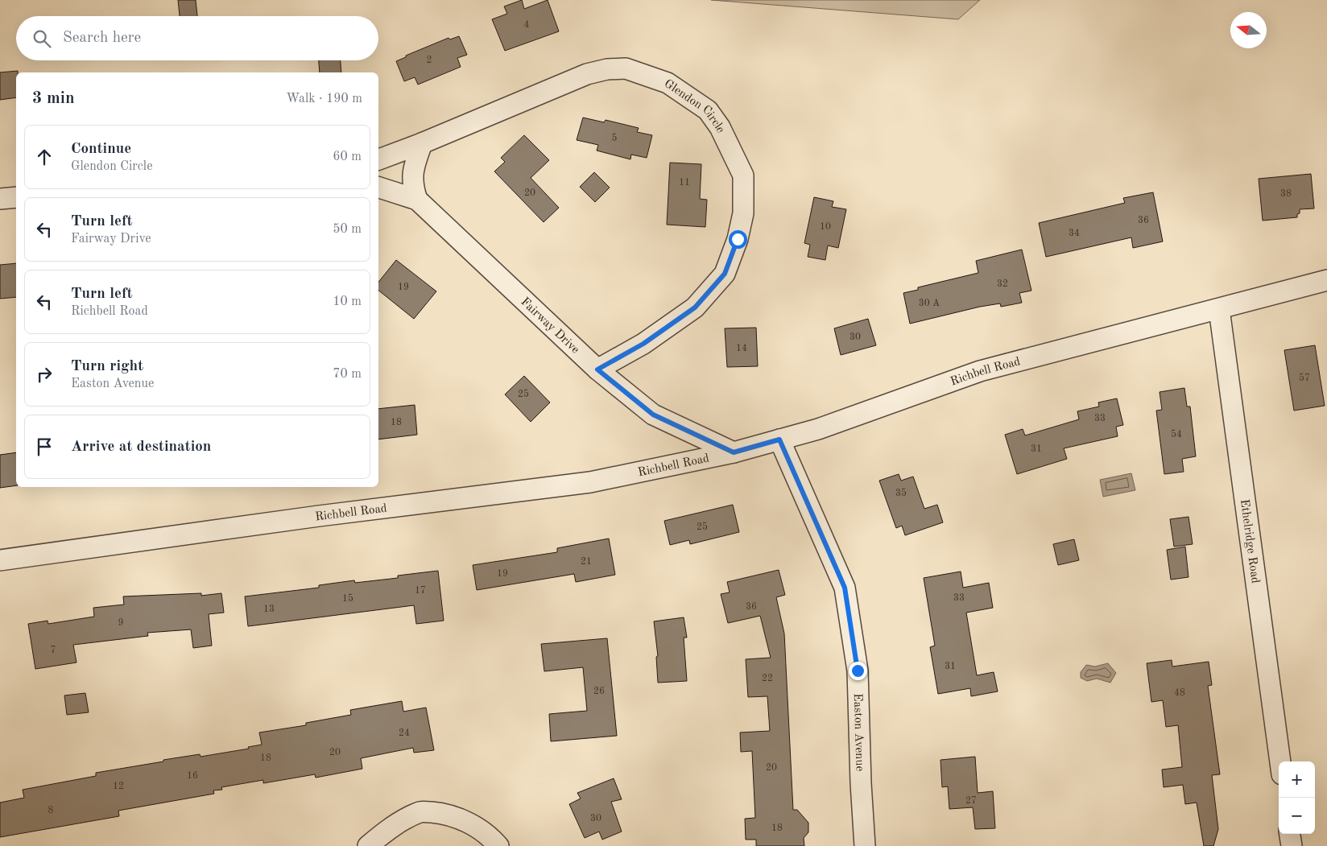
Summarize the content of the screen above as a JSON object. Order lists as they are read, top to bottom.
{
  "streets": {
    "street": [
      "Glendon Circle",
      "Fairway Drive",
      "Richbell Road",
      "Ethelridge Road",
      "Easton Avenue"
    ]
  },
  "crossings": [
    ["Glendon Circle", "Fairway Drive"],
    ["Fairway Drive", "Richbell Road"],
    ["Richbell Road", "Ethelridge Road"],
    ["Richbell Road", "Easton Avenue"]
  ],
  "house_numbers": [
    "4",
    "2",
    "5",
    "11",
    "20",
    "38",
    "36",
    "10",
    "34",
    "32",
    "19",
    "30 A",
    "30",
    "14",
    "57",
    "25",
    "33",
    "18",
    "54",
    "31",
    "35",
    "25",
    "21",
    "19",
    "17",
    "33",
    "15",
    "36",
    "13",
    "9",
    "7",
    "31",
    "22",
    "26",
    "48",
    "24",
    "20",
    "18",
    "20",
    "16",
    "12",
    "27",
    "8",
    "30",
    "18"
  ],
  "north": "left",
  "page": {
    "search": "Search here",
    "heading": ["3 min", "Walk · 190 m"],
    "list": [
      ["Continue", "Glendon Circle", "60 m"],
      ["Turn left", "Fairway Drive", "50 m"],
      ["Turn left", "Richbell Road", "10 m"],
      ["Turn right", "Easton Avenue", "70 m"],
      "Arrive at destination"
    ],
    "map_buttons": ["+", "−"]
  }
}
